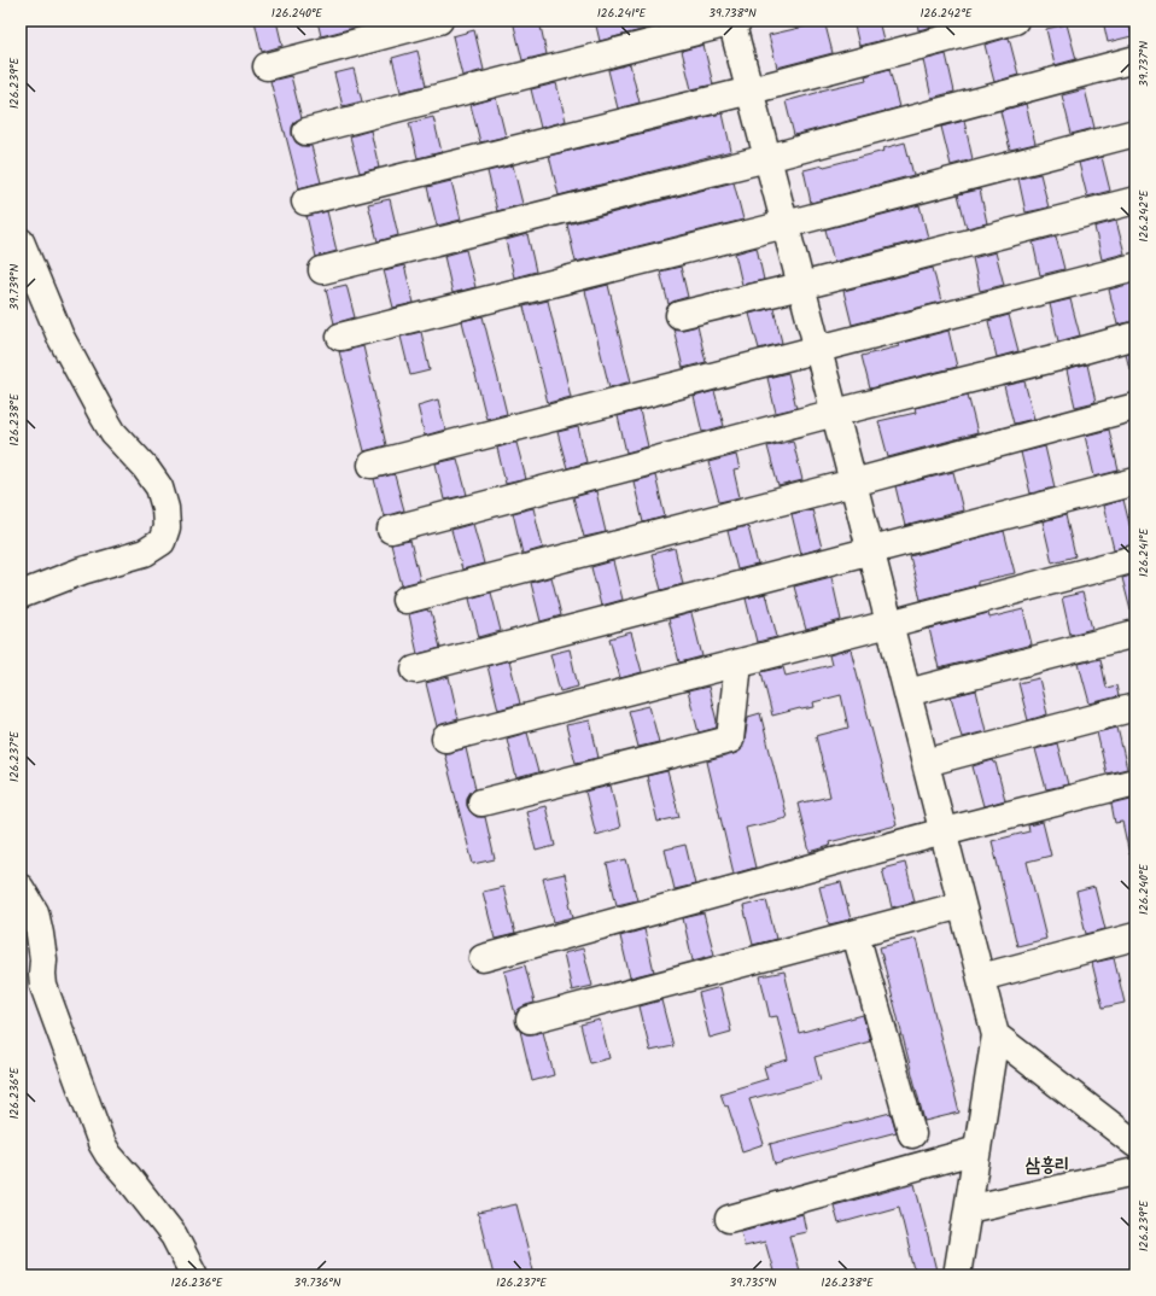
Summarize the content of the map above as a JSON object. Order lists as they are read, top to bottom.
{
  "districts": ["삼흥리"],
  "coordinates": [
    "126.240°E",
    "126.241°E",
    "39.738°N",
    "126.242°E",
    "39.737°N",
    "126.239°E",
    "39.739°N",
    "126.238°E",
    "126.237°E",
    "126.236°E",
    "39.736°N",
    "39.735°N"
  ]
}
